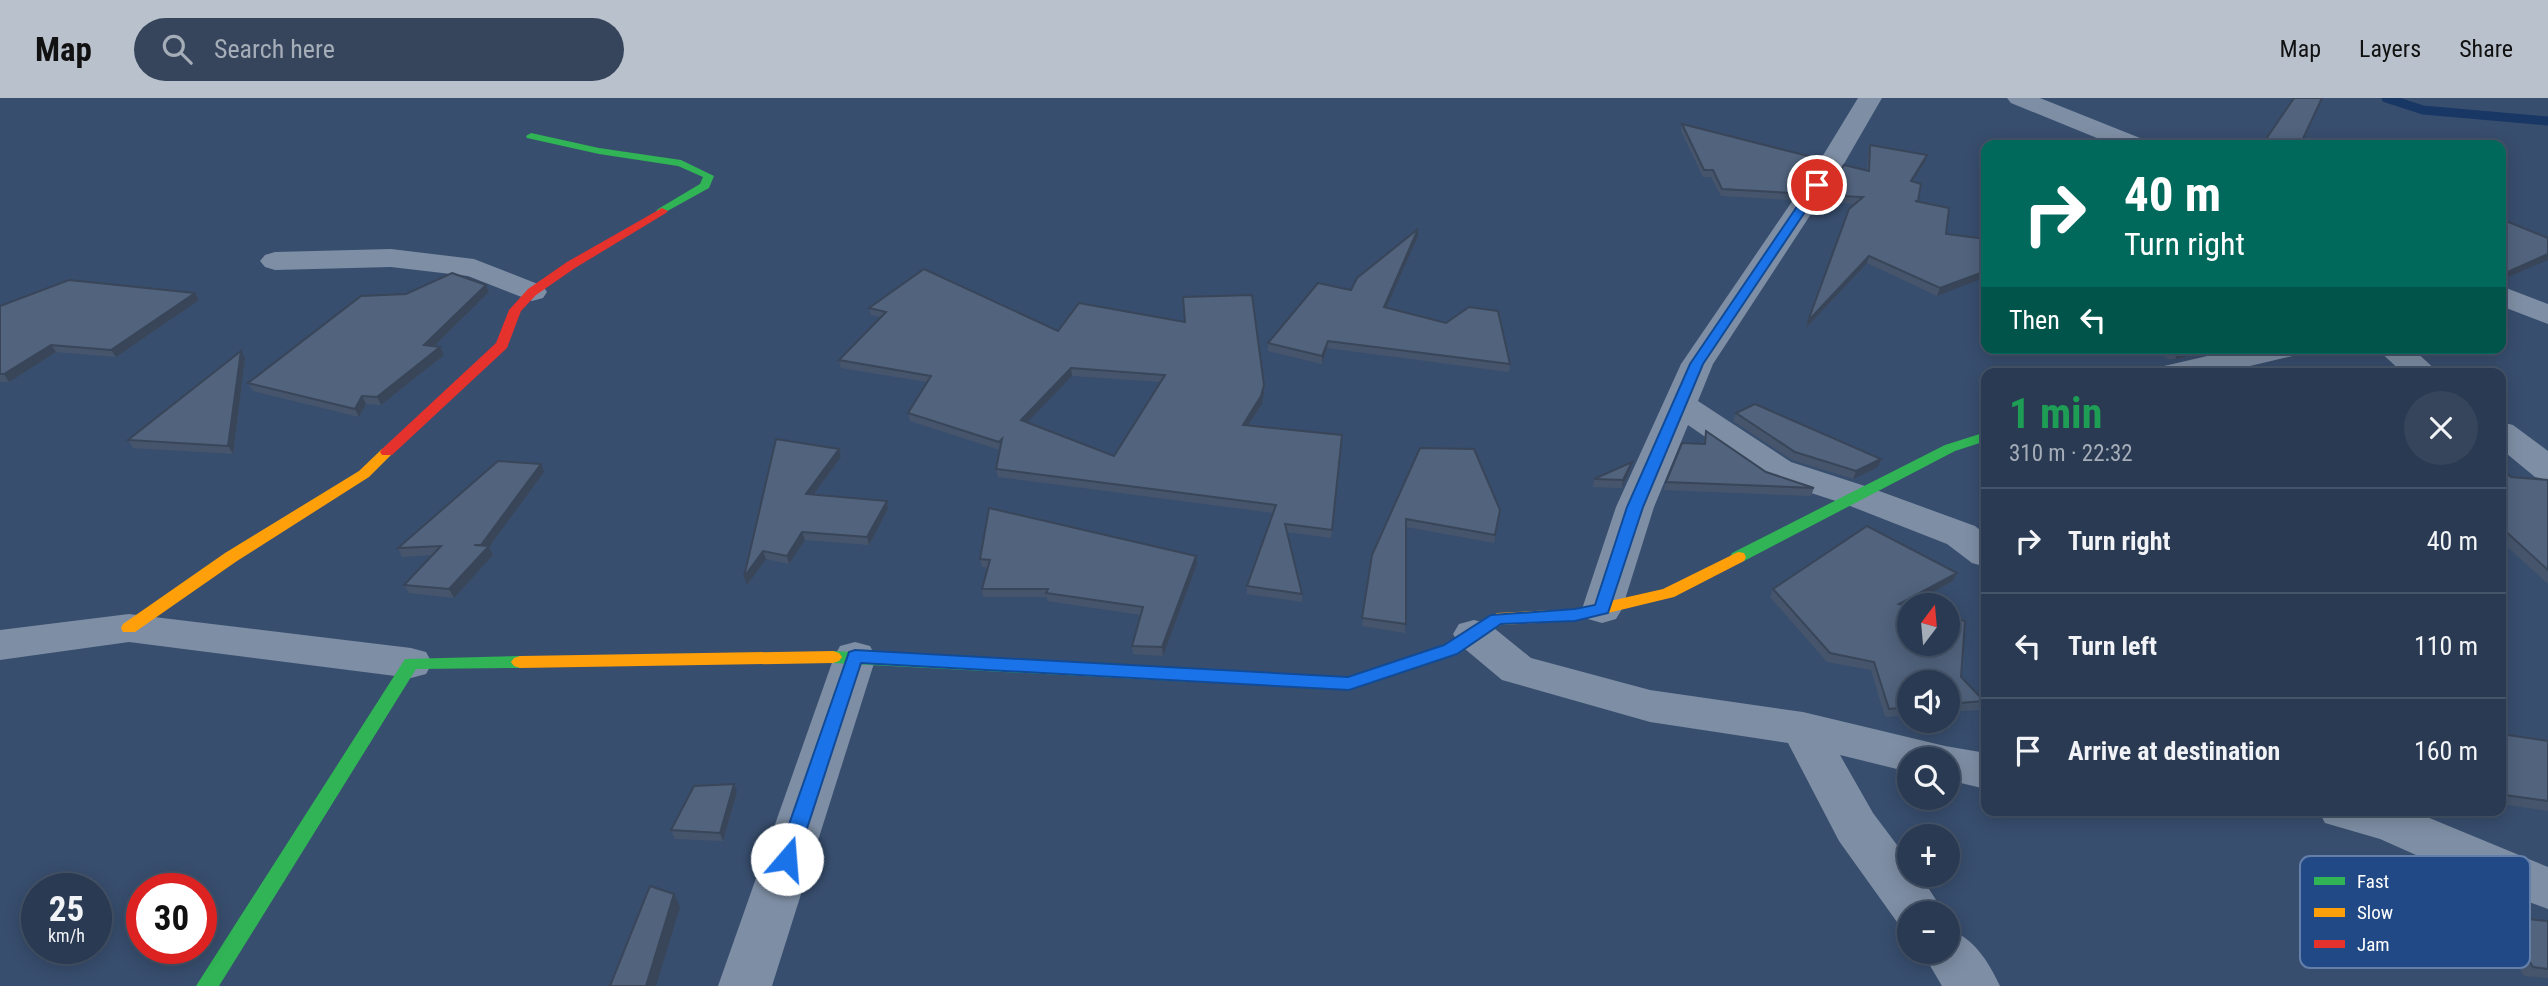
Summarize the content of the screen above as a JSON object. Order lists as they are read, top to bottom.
{
  "legend": ["Fast", "Slow", "Jam"],
  "north": "top",
  "page": {
    "header": "Map",
    "search": "Search here",
    "nav": ["Map", "Layers", "Share"],
    "turn": ["40 m", "Turn right"],
    "then": "Then",
    "heading": ["1 min", "310 m · 22:32"],
    "list": [
      {
        "name": "Turn right",
        "value": "40 m"
      },
      {
        "name": "Turn left",
        "value": "110 m"
      },
      {
        "name": "Arrive at destination",
        "value": "160 m"
      }
    ],
    "map_buttons": ["+", "−"],
    "speed": "25 km/h",
    "limit": "30"
  }
}
